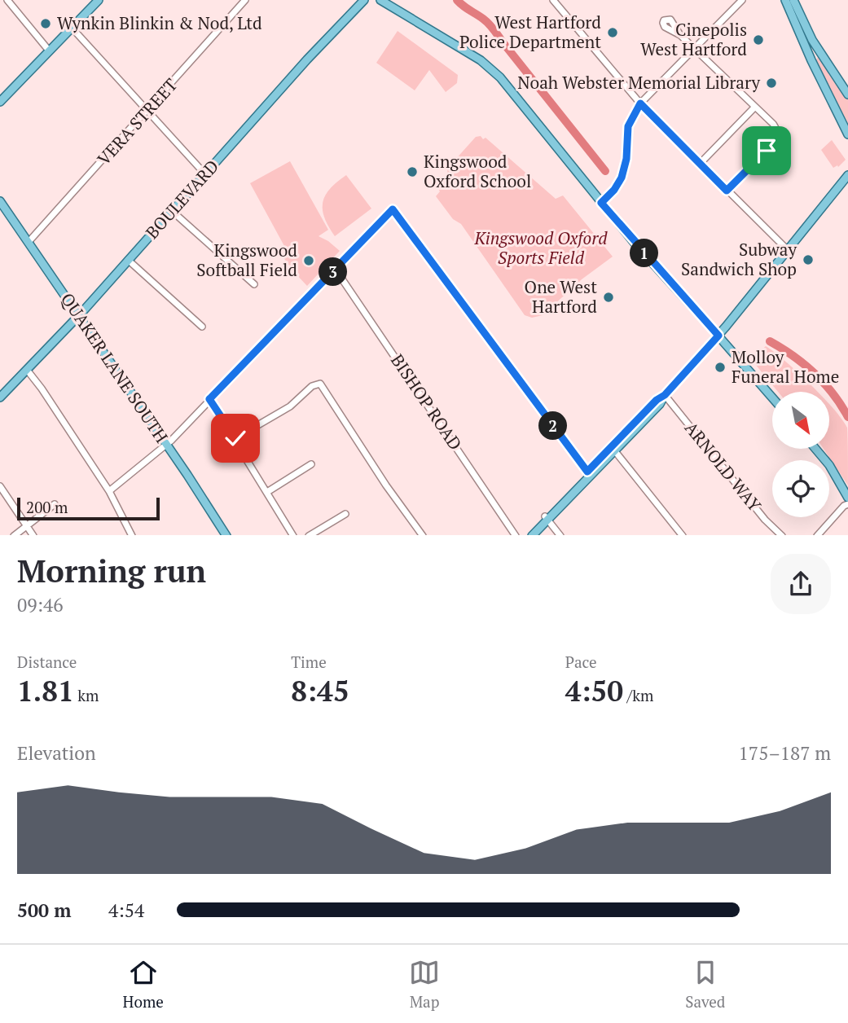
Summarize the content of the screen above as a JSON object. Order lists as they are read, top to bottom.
{
  "streets": {
    "main road": ["BOULEVARD", "QUAKER LANE SOUTH"],
    "street": ["VERA STREET", "BISHOP ROAD", "ARNOLD WAY"]
  },
  "crossings": [
    ["VERA STREET", "QUAKER LANE SOUTH"],
    ["BOULEVARD", "QUAKER LANE SOUTH"]
  ],
  "parks": ["Kingswood Oxford Sports Field"],
  "places": [
    "Wynkin Blinkin & Nod, Ltd",
    "West Hartford Police Department",
    "Cinepolis West Hartford",
    "Noah Webster Memorial Library",
    "Kingswood Oxford School",
    "Subway Sandwich Shop",
    "Kingswood Softball Field",
    "One West Hartford",
    "Molloy Funeral Home"
  ],
  "scale_bar": "200 m",
  "north": "bottom right",
  "page": {
    "pins": ["1", "3", "2"],
    "scale": "200 m",
    "heading": ["Morning run", "09:46"],
    "stats": [
      ["Distance", "1.81 km"],
      ["Time", "8:45"],
      ["Pace", "4:50 /km"]
    ],
    "chart": ["Elevation", "175–187 m"],
    "list": [
      {
        "name": "500 m",
        "note": "4:54"
      }
    ],
    "tabs": ["Home", "Map", "Saved"]
  }
}
